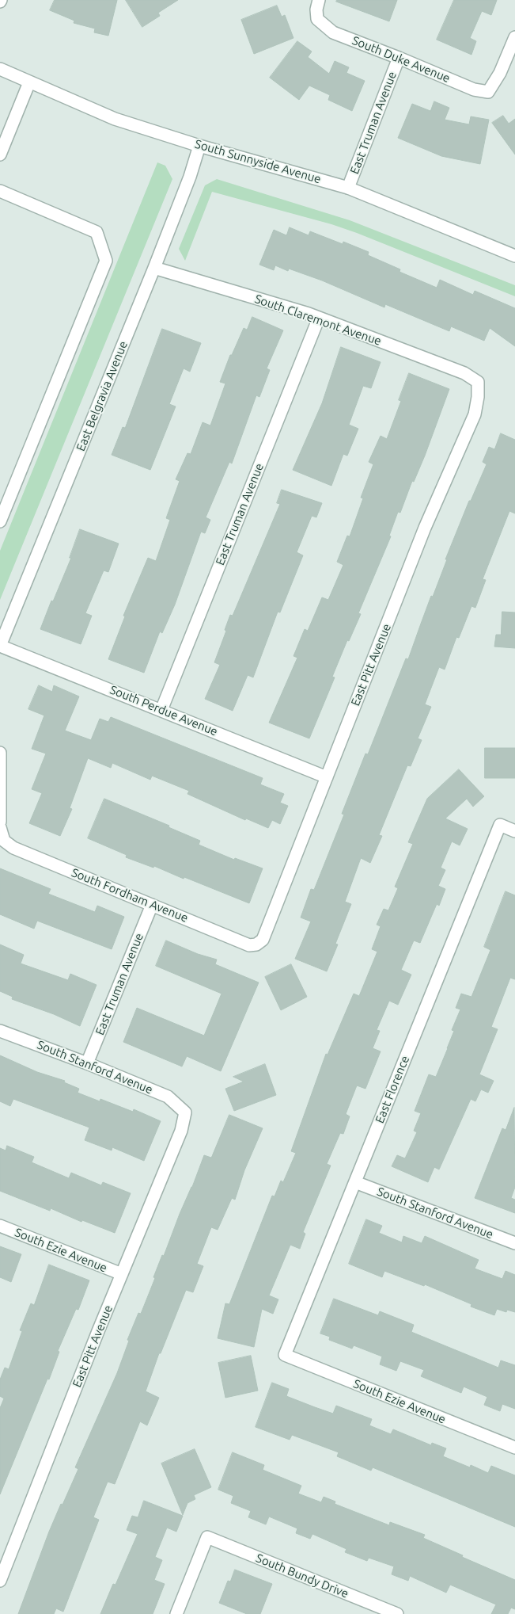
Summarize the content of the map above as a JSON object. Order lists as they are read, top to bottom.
{
  "streets": {
    "street": [
      "South Duke Avenue",
      "East Truman Avenue",
      "South Sunnyside Avenue",
      "South Claremont Avenue",
      "East Belgravia Avenue",
      "East Pitt Avenue",
      "South Perdue Avenue",
      "South Fordham Avenue",
      "South Stanford Avenue",
      "East Florence",
      "South Ezie Avenue",
      "South Bundy Drive"
    ]
  },
  "crossings": [
    ["South Duke Avenue", "East Truman Avenue"],
    ["East Truman Avenue", "South Sunnyside Avenue"],
    ["East Truman Avenue", "South Claremont Avenue"],
    ["East Truman Avenue", "South Perdue Avenue"],
    ["East Truman Avenue", "South Fordham Avenue"],
    ["East Truman Avenue", "South Stanford Avenue"],
    ["South Sunnyside Avenue", "East Belgravia Avenue"],
    ["South Claremont Avenue", "East Belgravia Avenue"],
    ["South Claremont Avenue", "East Pitt Avenue"],
    ["East Belgravia Avenue", "South Perdue Avenue"],
    ["East Pitt Avenue", "South Perdue Avenue"],
    ["East Pitt Avenue", "South Fordham Avenue"],
    ["East Pitt Avenue", "South Stanford Avenue"],
    ["East Pitt Avenue", "South Ezie Avenue"],
    ["South Stanford Avenue", "East Florence"],
    ["East Florence", "South Ezie Avenue"]
  ]
}
